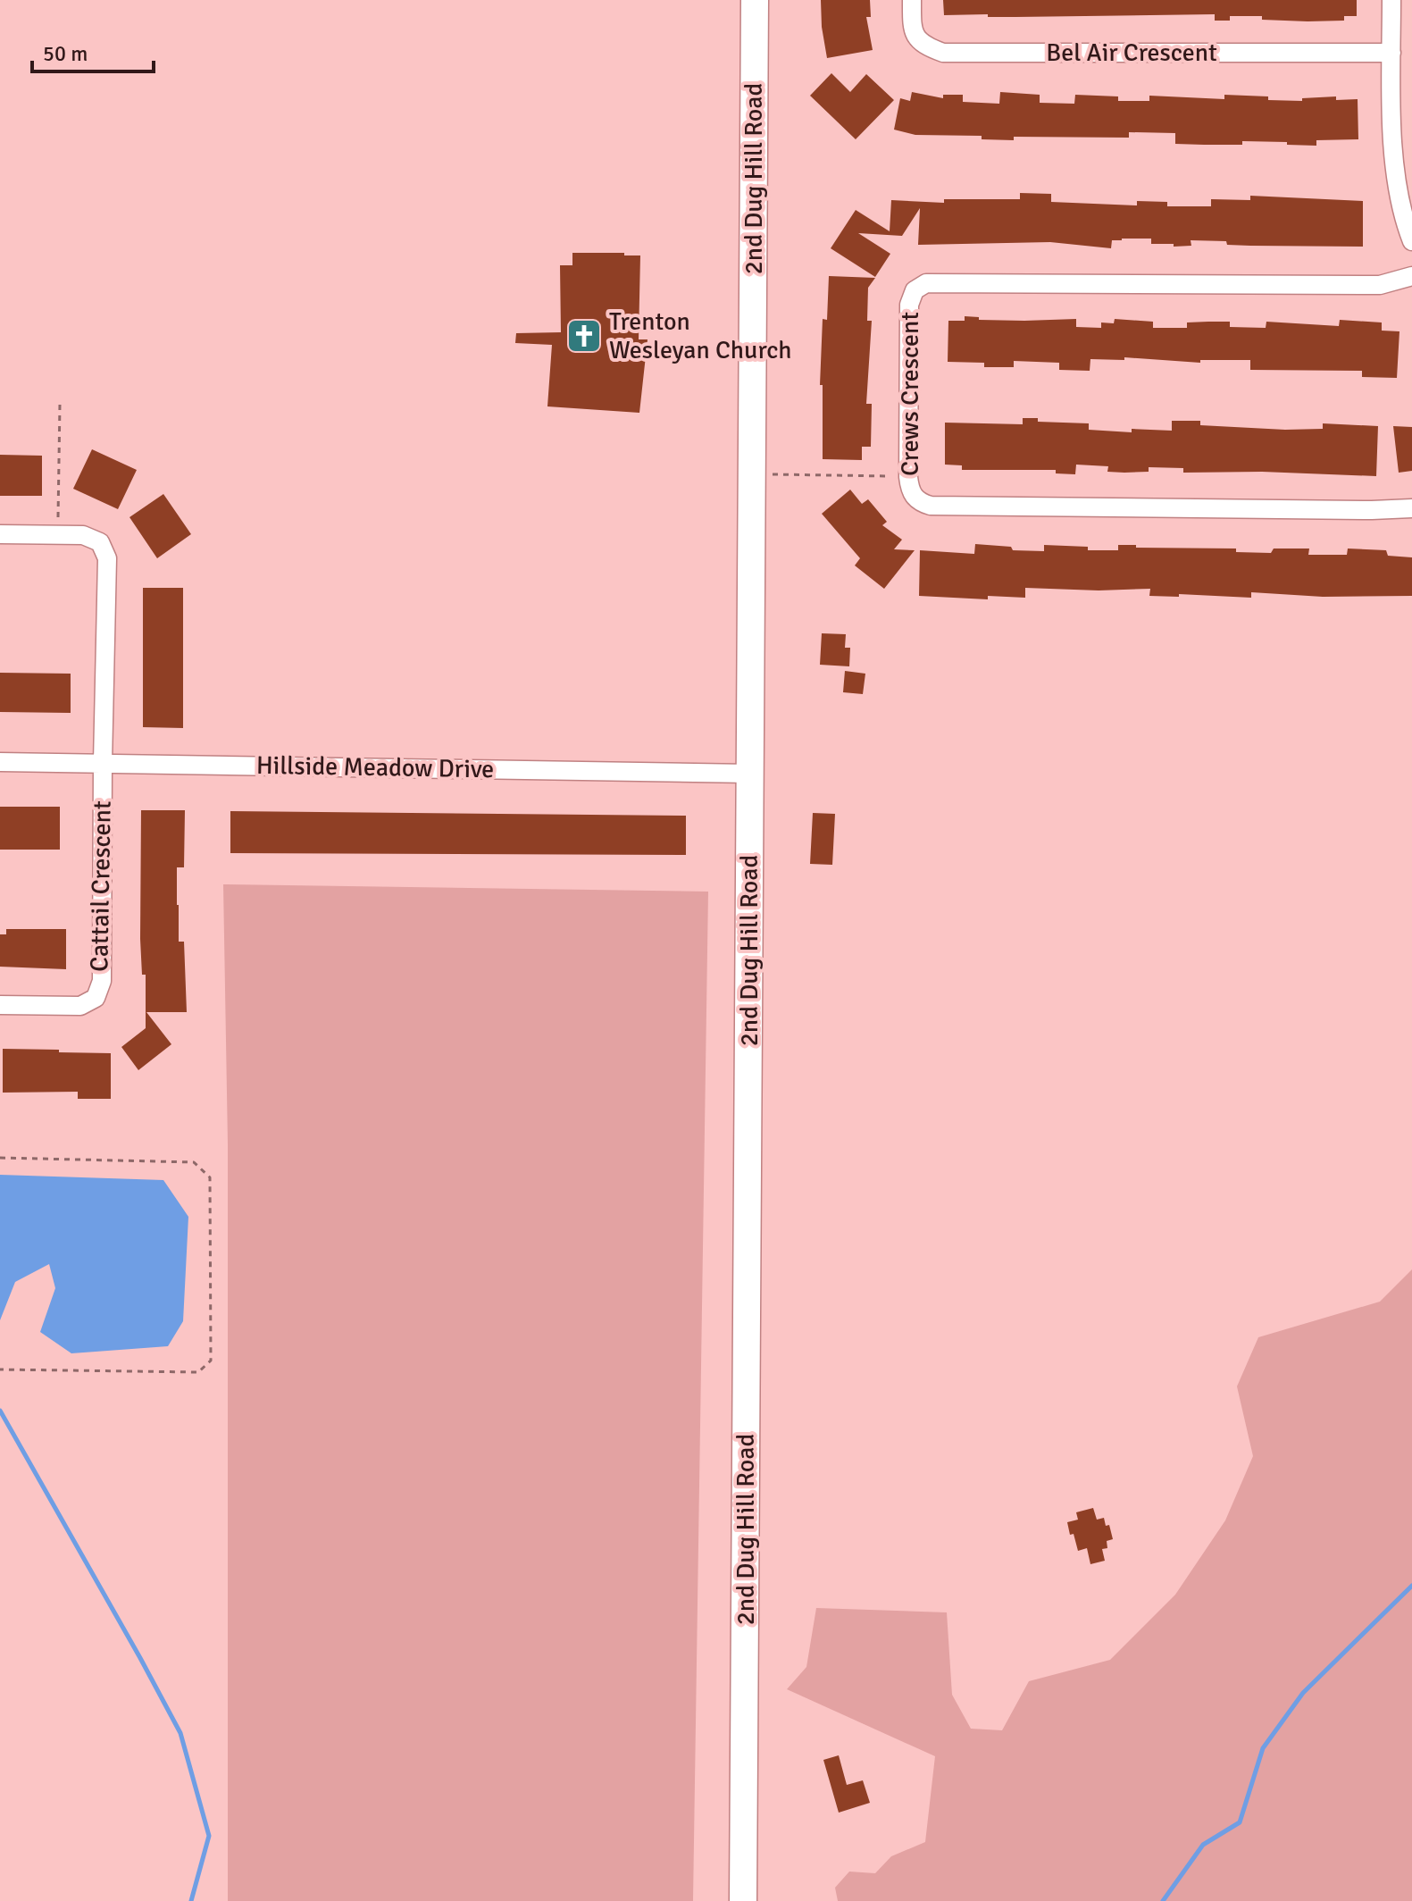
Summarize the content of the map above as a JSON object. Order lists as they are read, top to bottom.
{
  "streets": {
    "street": [
      "Bel Air Crescent",
      "2nd Dug Hill Road",
      "Crews Crescent",
      "Hillside Meadow Drive",
      "Cattail Crescent"
    ]
  },
  "crossings": [
    ["2nd Dug Hill Road", "Hillside Meadow Drive"],
    ["Hillside Meadow Drive", "Cattail Crescent"]
  ],
  "places": {
    "church": ["Trenton Wesleyan Church"]
  },
  "scale_bar": "50 m"
}
